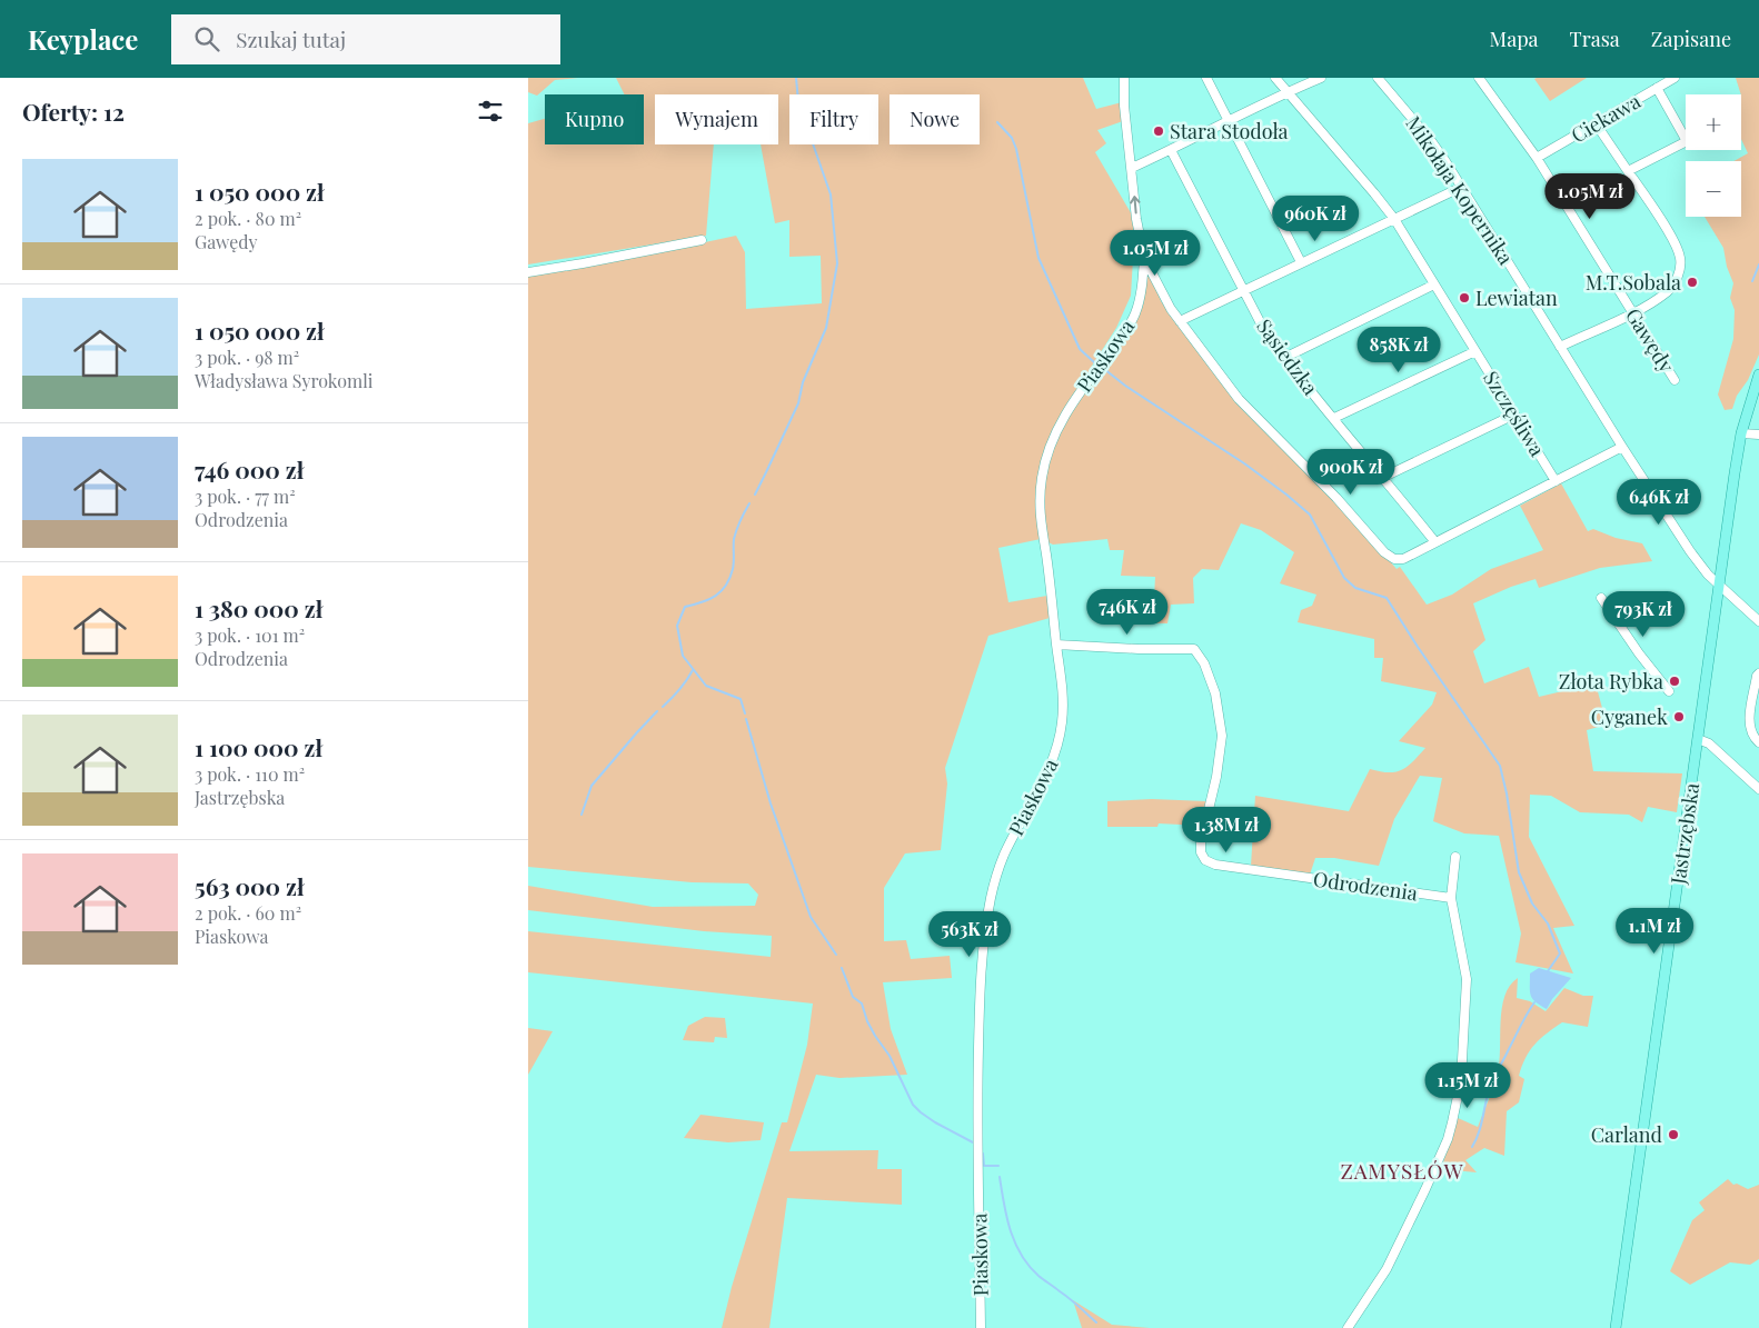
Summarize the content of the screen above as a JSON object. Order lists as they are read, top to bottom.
{
  "streets": {
    "main road": ["Jastrzębska"],
    "street": [
      "Ciekawa",
      "Mikołaja Kopernika",
      "Gawędy",
      "Piaskowa",
      "Sąsiedzka",
      "Szczęśliwa",
      "Odrodzenia"
    ]
  },
  "crossings": [
    ["Ciekawa", "Gawędy"],
    ["Mikołaja Kopernika", "Jastrzębska"],
    ["Piaskowa", "Odrodzenia"]
  ],
  "districts": ["ZAMYSŁÓW"],
  "places": [
    "Stara Stodoła",
    "M.T.Sobala",
    "Lewiatan",
    "Złota Rybka",
    "Cyganek",
    "Carland"
  ],
  "page": {
    "header": "Keyplace",
    "search": "Szukaj tutaj",
    "nav": ["Mapa", "Trasa", "Zapisane"],
    "heading": "Oferty: 12",
    "map_buttons": ["+", "−"],
    "chip": [
      "Kupno",
      "Wynajem",
      "Filtry",
      "Nowe"
    ],
    "list": [
      {
        "name": "1 050 000 zł",
        "note": "2 pok. · 80 m² · Gawędy"
      },
      {
        "name": "1 050 000 zł",
        "note": "3 pok. · 98 m² · Władysława Syrokomli"
      },
      {
        "name": "746 000 zł",
        "note": "3 pok. · 77 m² · Odrodzenia"
      },
      {
        "name": "1 380 000 zł",
        "note": "3 pok. · 101 m² · Odrodzenia"
      },
      {
        "name": "1 100 000 zł",
        "note": "3 pok. · 110 m² · Jastrzębska"
      },
      {
        "name": "563 000 zł",
        "note": "2 pok. · 60 m² · Piaskowa"
      }
    ],
    "price": [
      "1.05M zł",
      "960K zł",
      "1.05M zł",
      "858K zł",
      "900K zł",
      "646K zł",
      "746K zł",
      "793K zł",
      "1.38M zł",
      "1.1M zł",
      "563K zł",
      "1.15M zł"
    ]
  }
}
